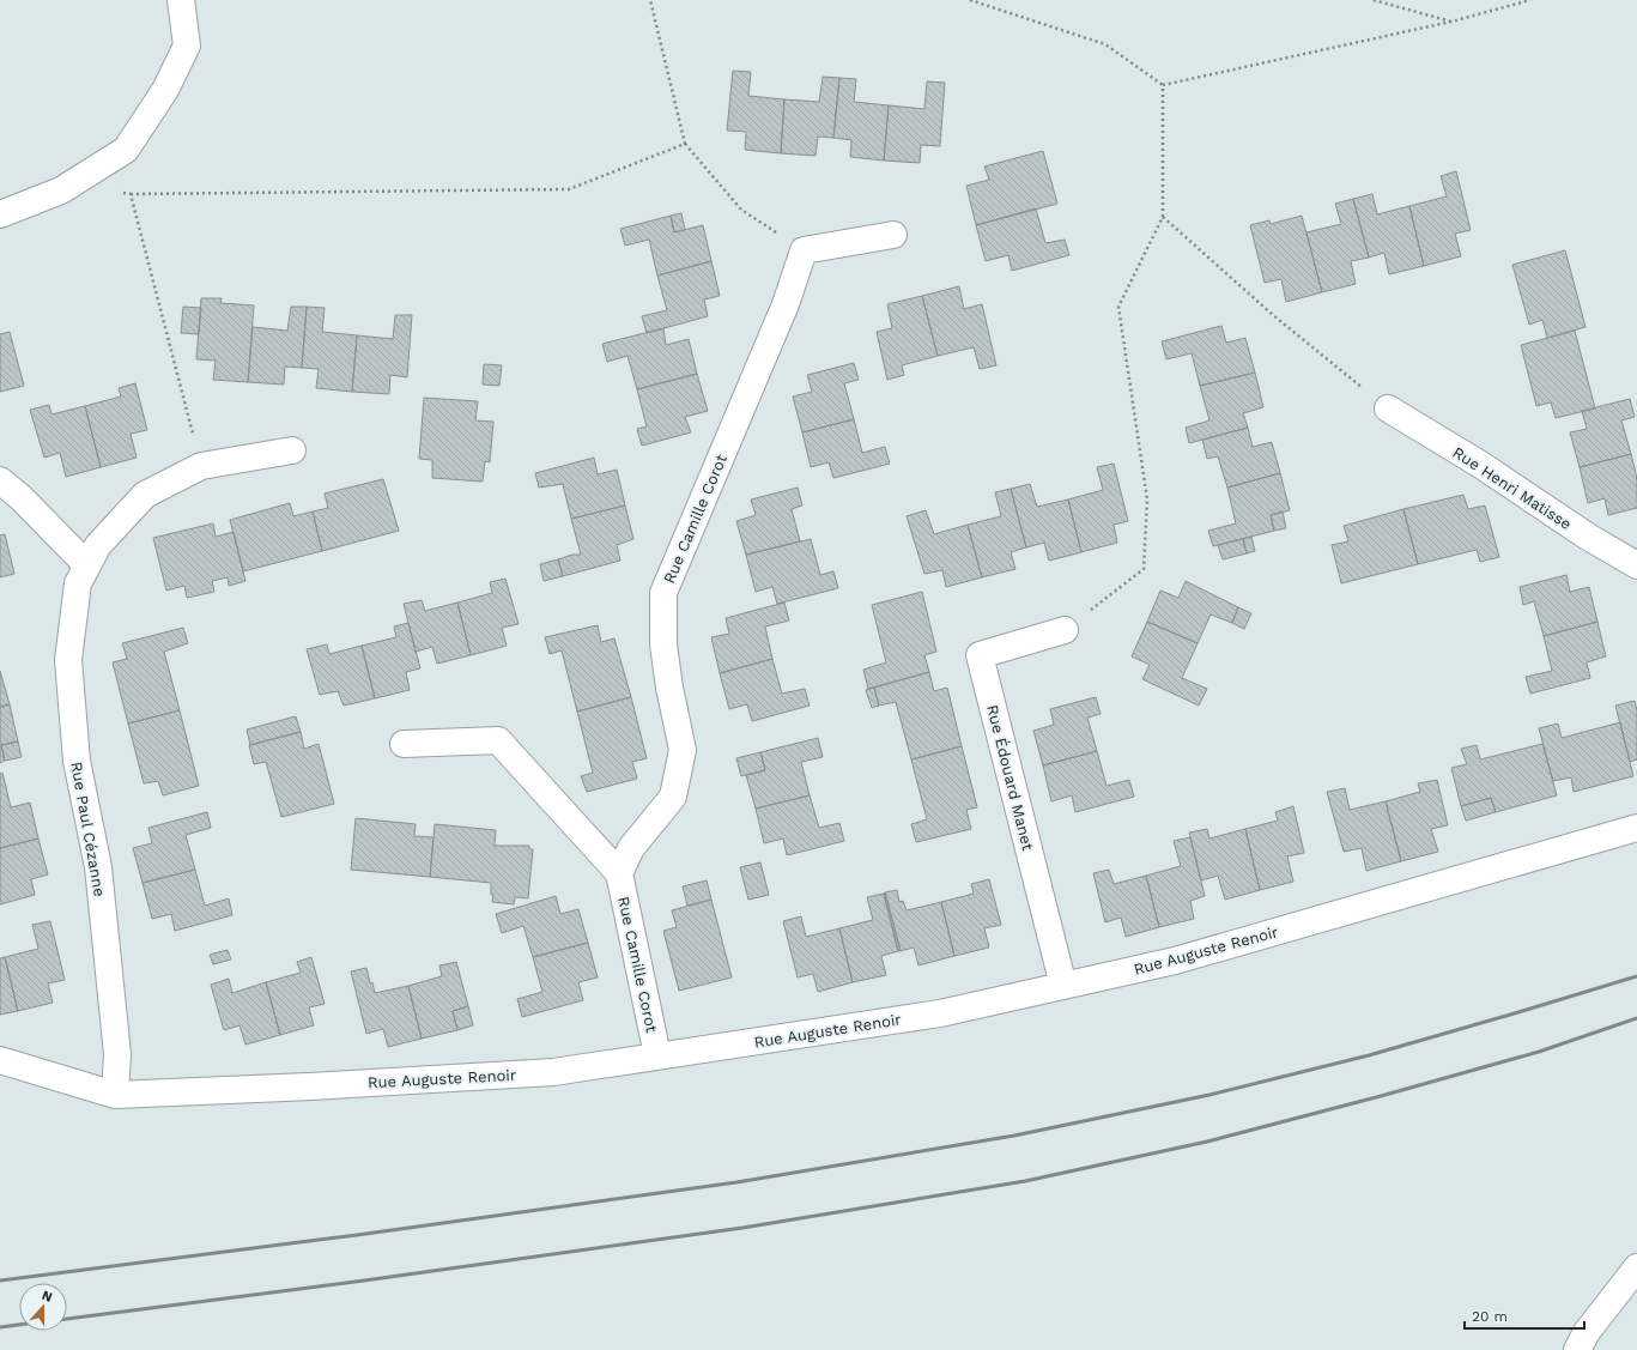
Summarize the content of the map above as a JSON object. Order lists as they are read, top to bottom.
{
  "streets": {
    "street": [
      "Rue Henri Matisse",
      "Rue Camille Corot",
      "Rue Édouard Manet",
      "Rue Paul Cézanne",
      "Rue Auguste Renoir"
    ]
  },
  "crossings": [
    ["Rue Camille Corot", "Rue Auguste Renoir"],
    ["Rue Édouard Manet", "Rue Auguste Renoir"],
    ["Rue Paul Cézanne", "Rue Auguste Renoir"]
  ],
  "scale_bar": "20 m",
  "north": "top"
}
